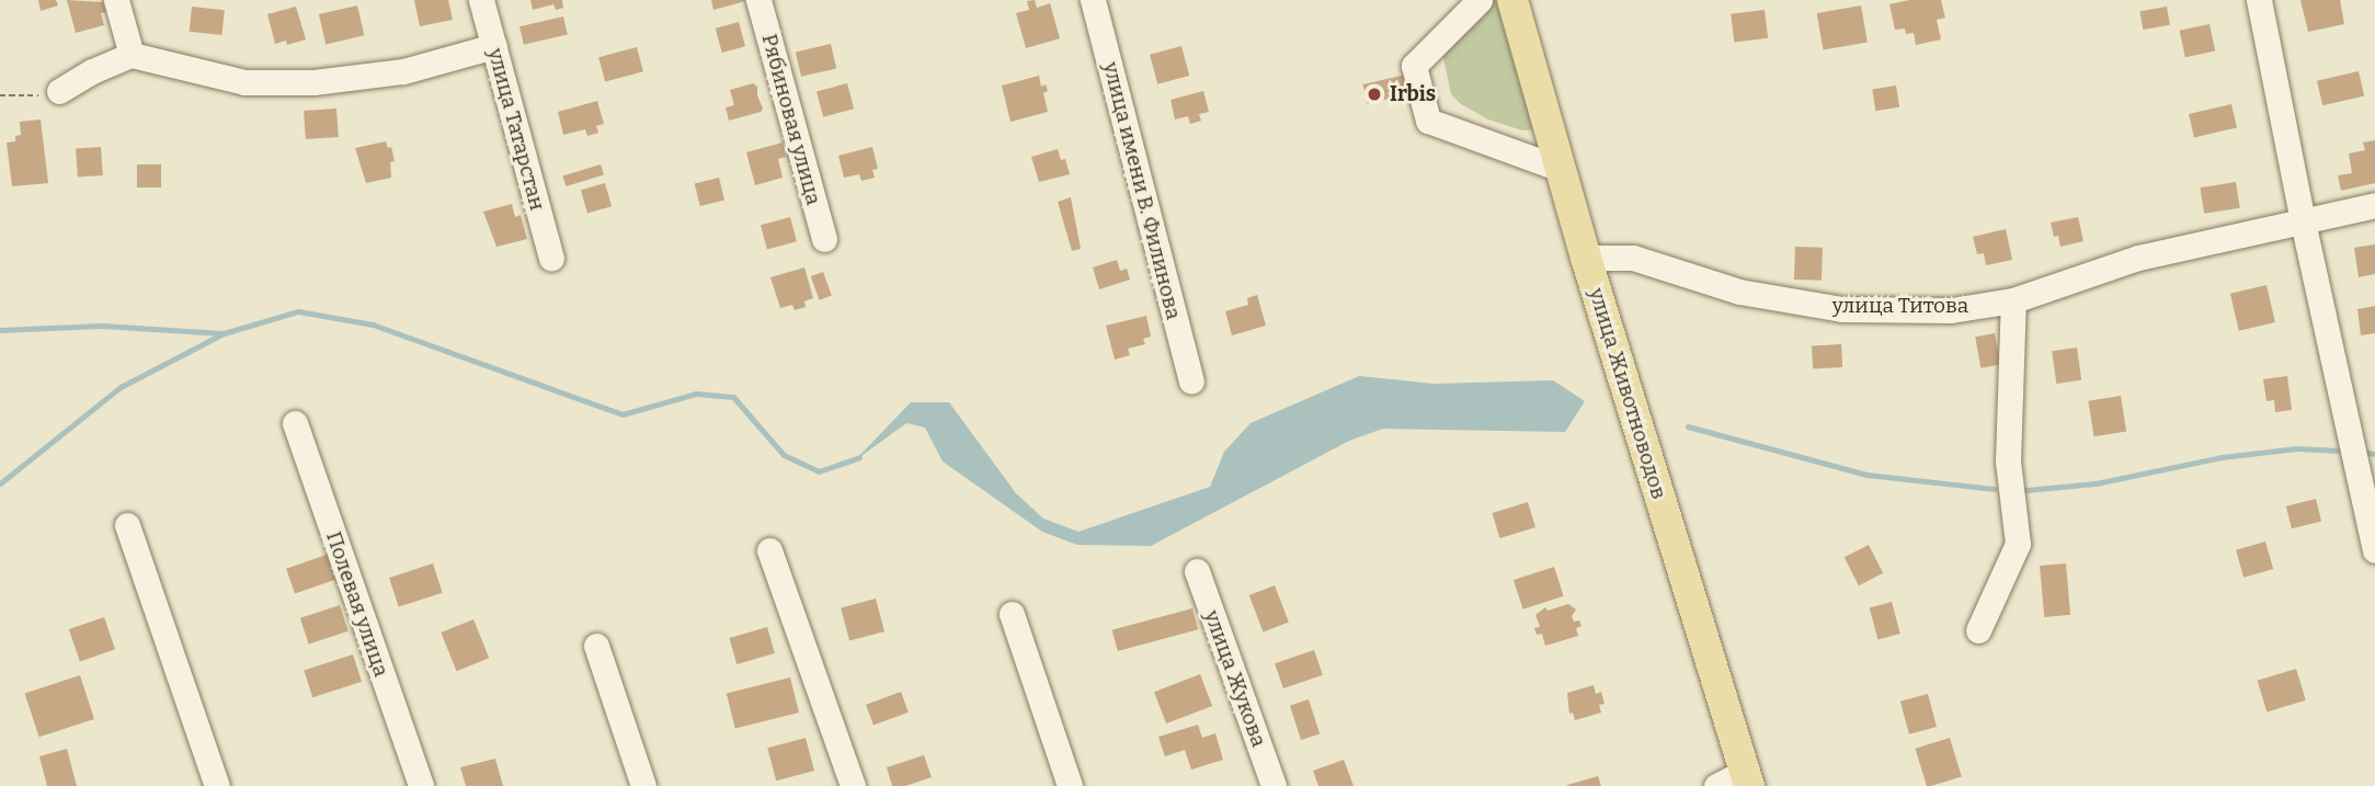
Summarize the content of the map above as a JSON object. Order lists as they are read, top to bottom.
{
  "streets": {
    "main road": ["улица Животноводов"],
    "street": [
      "Рябиновая улица",
      "улица Татарстан",
      "улица имени В. Филинова",
      "улица Титова",
      "Полевая улица",
      "улица Жукова"
    ]
  },
  "crossings": [
    ["улица Титова", "улица Животноводов"]
  ],
  "places": ["Irbis"]
}
